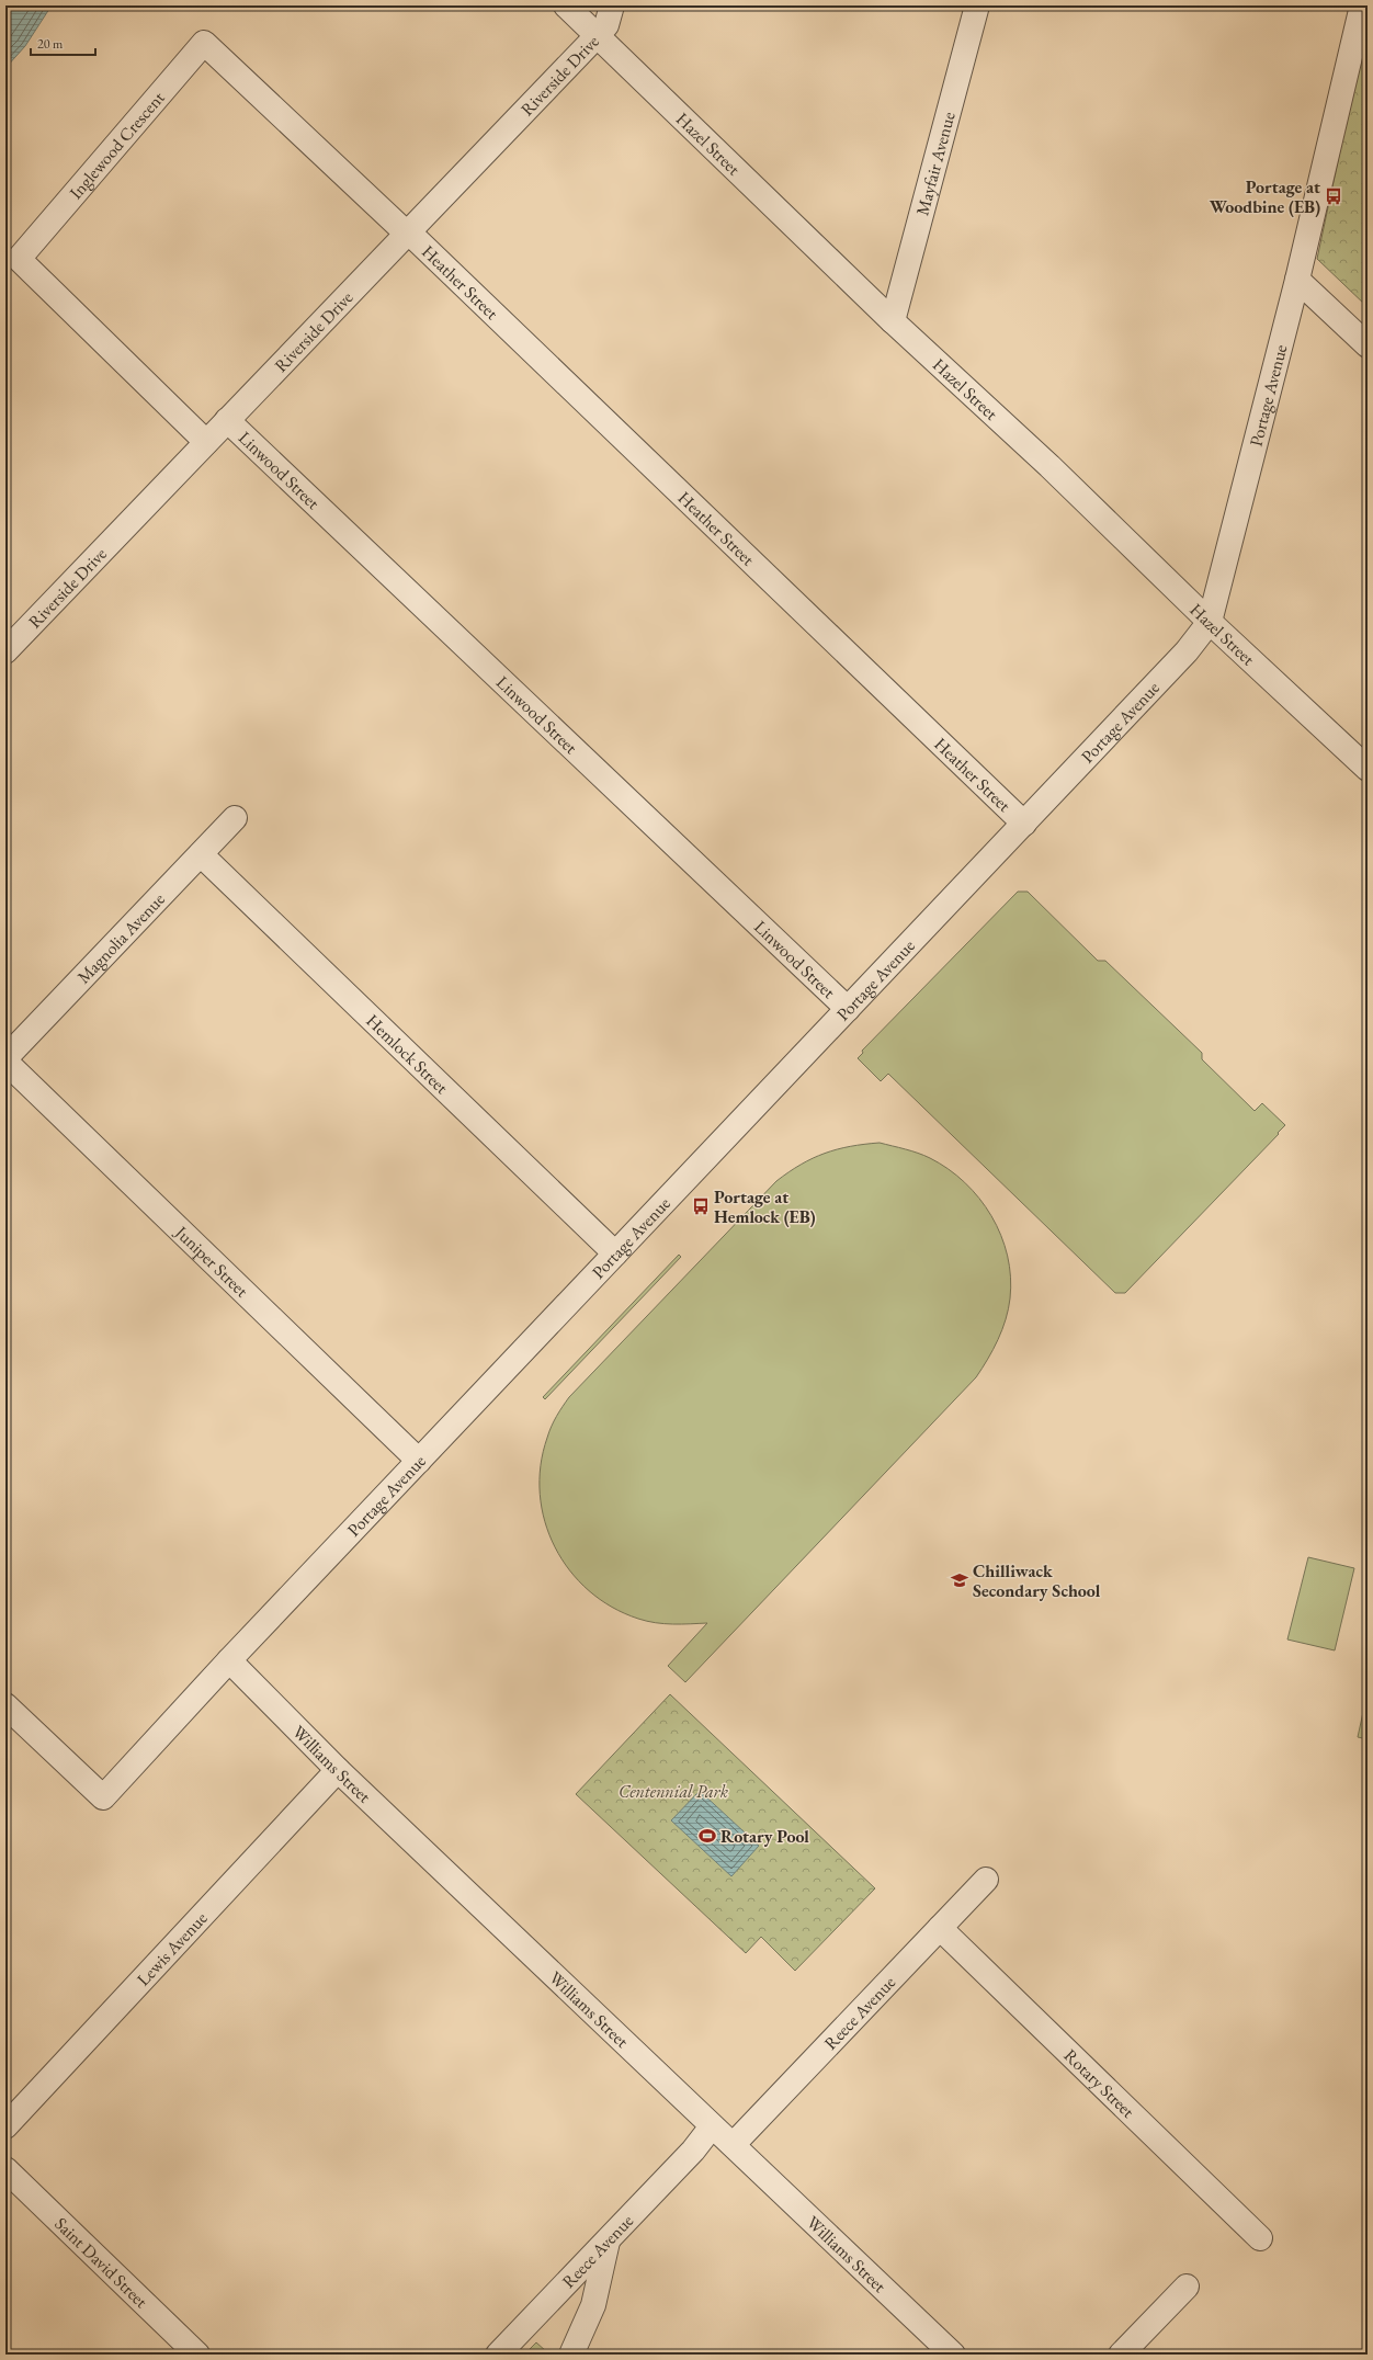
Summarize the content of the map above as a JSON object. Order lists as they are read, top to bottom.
{
  "streets": {
    "street": [
      "Riverside Drive",
      "Hazel Street",
      "Inglewood Crescent",
      "Mayfair Avenue",
      "Heather Street",
      "Portage Avenue",
      "Linwood Street",
      "Magnolia Avenue",
      "Hemlock Street",
      "Juniper Street",
      "Williams Street",
      "Lewis Avenue",
      "Reece Avenue",
      "Rotary Street",
      "Saint David Street"
    ]
  },
  "crossings": [
    ["Riverside Drive", "Hazel Street"],
    ["Riverside Drive", "Inglewood Crescent"],
    ["Riverside Drive", "Heather Street"],
    ["Riverside Drive", "Linwood Street"],
    ["Hazel Street", "Mayfair Avenue"],
    ["Hazel Street", "Portage Avenue"],
    ["Inglewood Crescent", "Heather Street"],
    ["Heather Street", "Portage Avenue"],
    ["Portage Avenue", "Linwood Street"],
    ["Portage Avenue", "Hemlock Street"],
    ["Portage Avenue", "Juniper Street"],
    ["Portage Avenue", "Williams Street"],
    ["Magnolia Avenue", "Hemlock Street"],
    ["Magnolia Avenue", "Juniper Street"],
    ["Williams Street", "Lewis Avenue"],
    ["Williams Street", "Reece Avenue"],
    ["Reece Avenue", "Rotary Street"]
  ],
  "parks": ["Centennial Park"],
  "places": {
    "bus stop": ["Portage at Woodbine (EB)", "Portage at Hemlock (EB)"],
    "school or university": ["Chilliwack Secondary School"],
    "sports": ["Rotary Pool"]
  },
  "scale_bar": "20 m"
}
